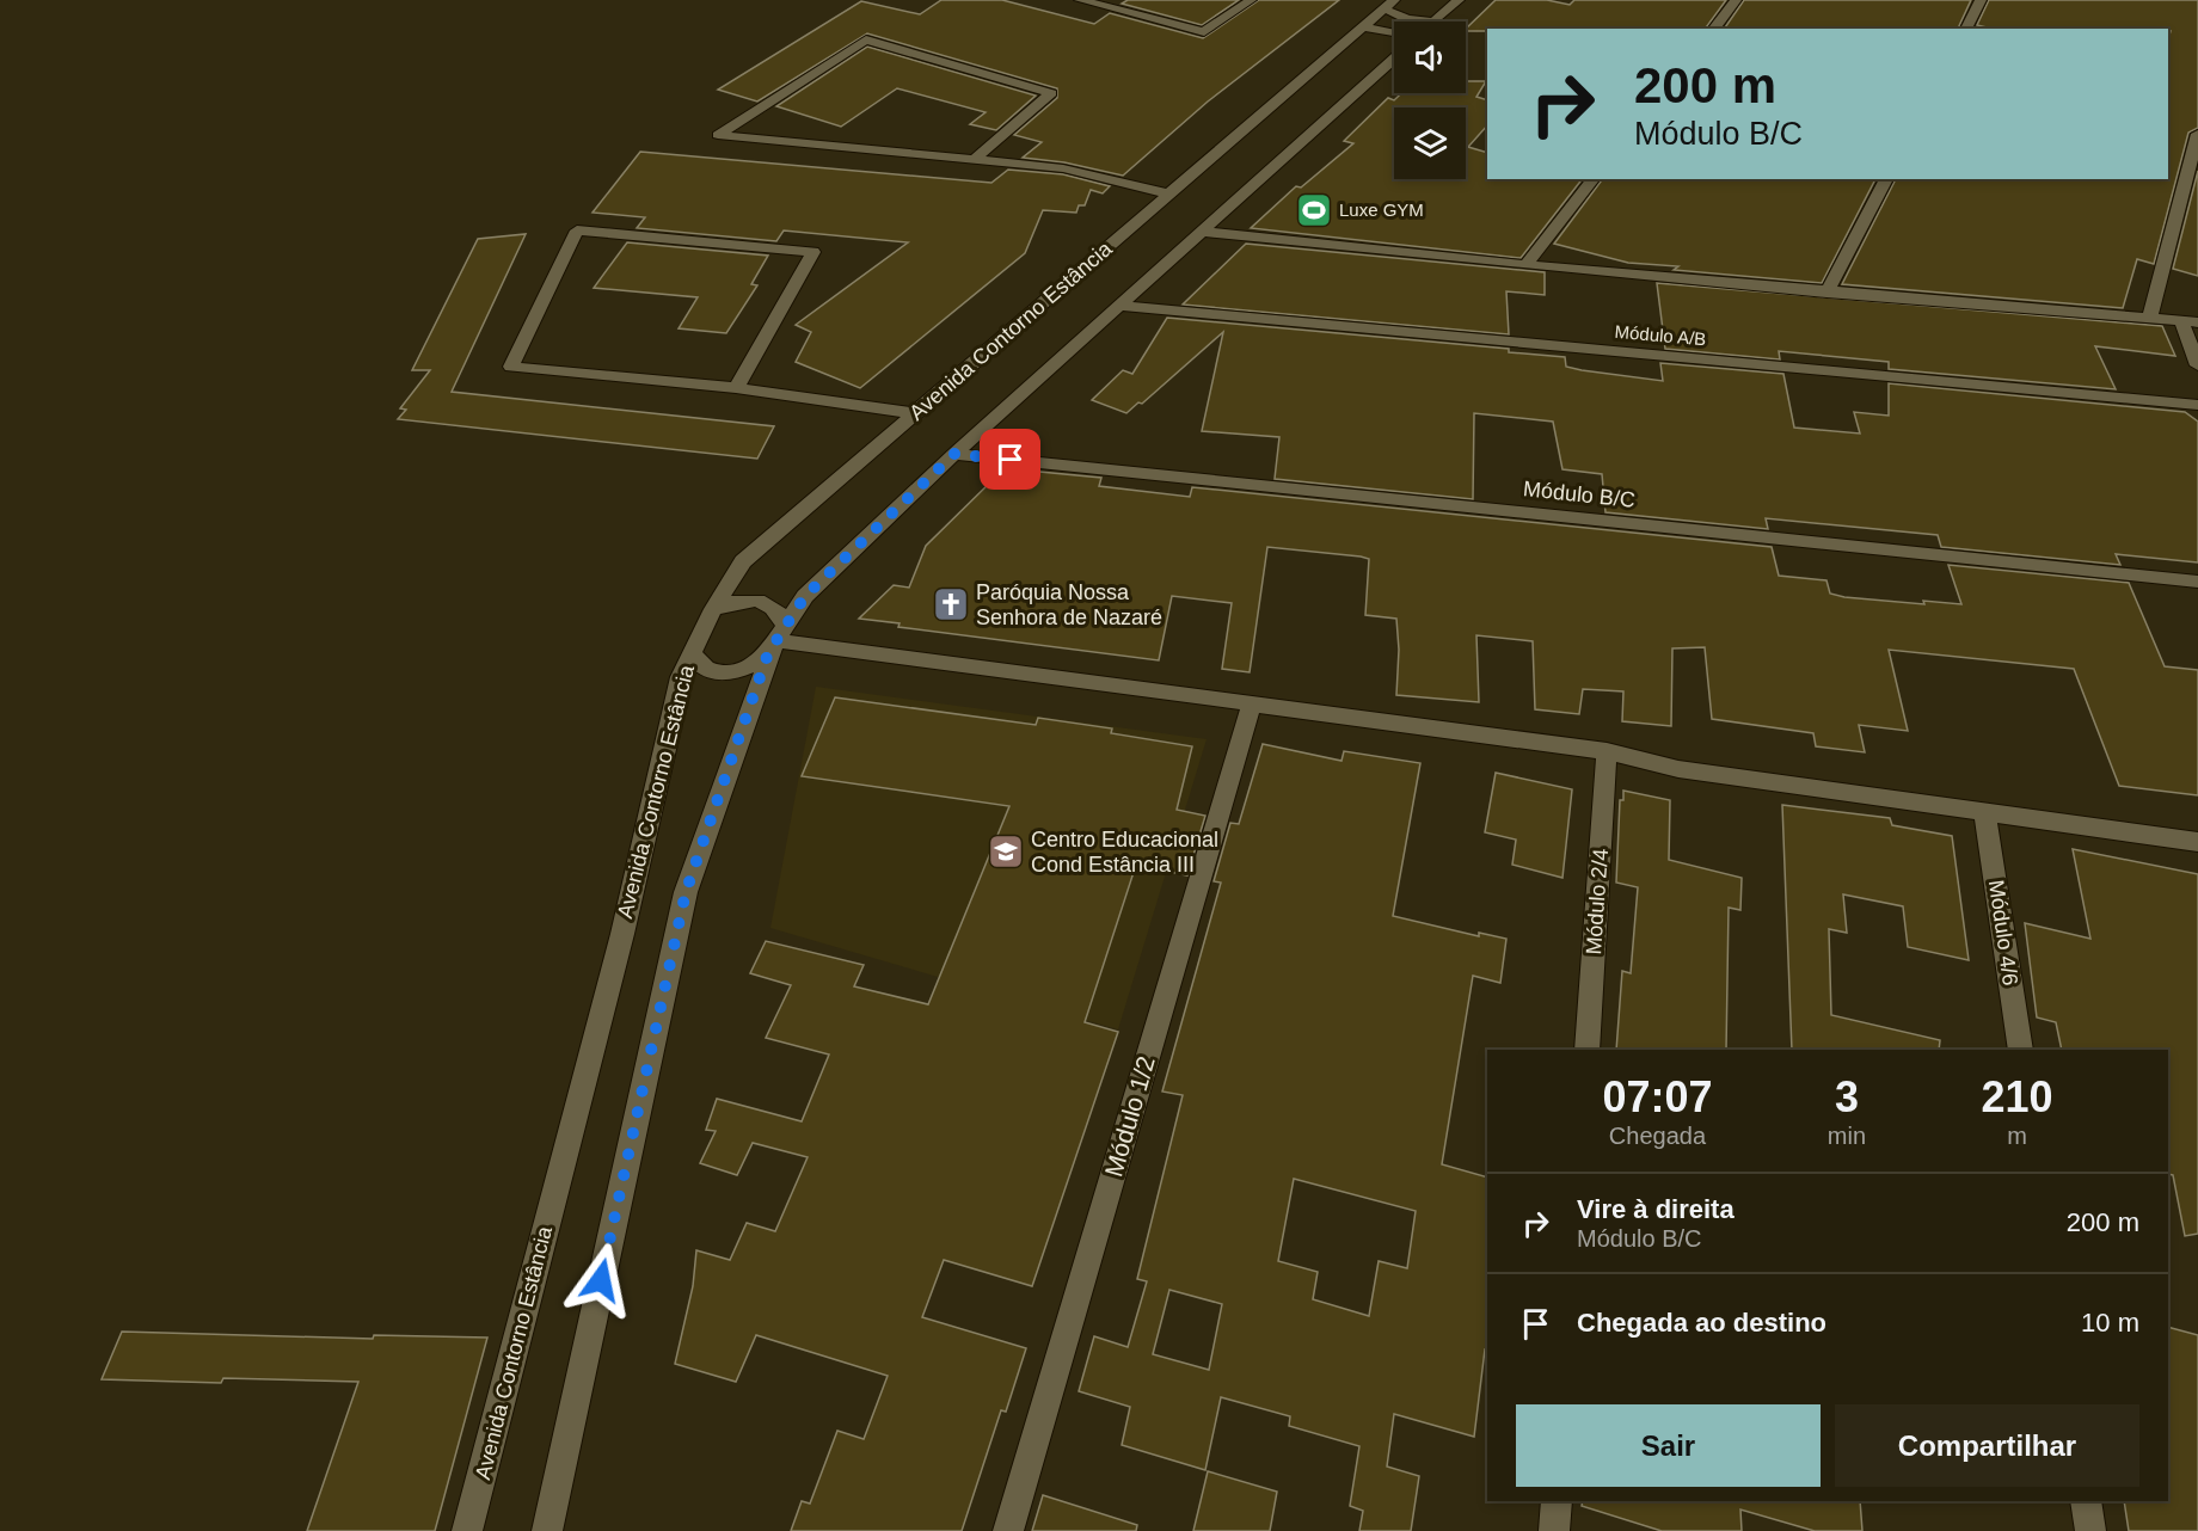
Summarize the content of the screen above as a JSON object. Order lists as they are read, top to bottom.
{
  "streets": {
    "street": [
      "Avenida Contorno Estância",
      "Módulo A/B",
      "Módulo B/C",
      "Módulo 2/4",
      "Módulo 4/6",
      "Módulo 1/2"
    ]
  },
  "places": {
    "sports": ["Luxe GYM"],
    "church": ["Paróquia Nossa Senhora de Nazaré"],
    "school or university": ["Centro Educacional Cond Estância III"]
  },
  "page": {
    "turn": ["200 m", "Módulo B/C"],
    "eta": [
      "07:07",
      "Chegada",
      "3",
      "min",
      "210",
      "m"
    ],
    "list": [
      {
        "name": "Vire à direita",
        "note": "Módulo B/C",
        "value": "200 m"
      },
      {
        "name": "Chegada ao destino",
        "value": "10 m"
      }
    ],
    "buttons": ["Sair", "Compartilhar"]
  }
}
